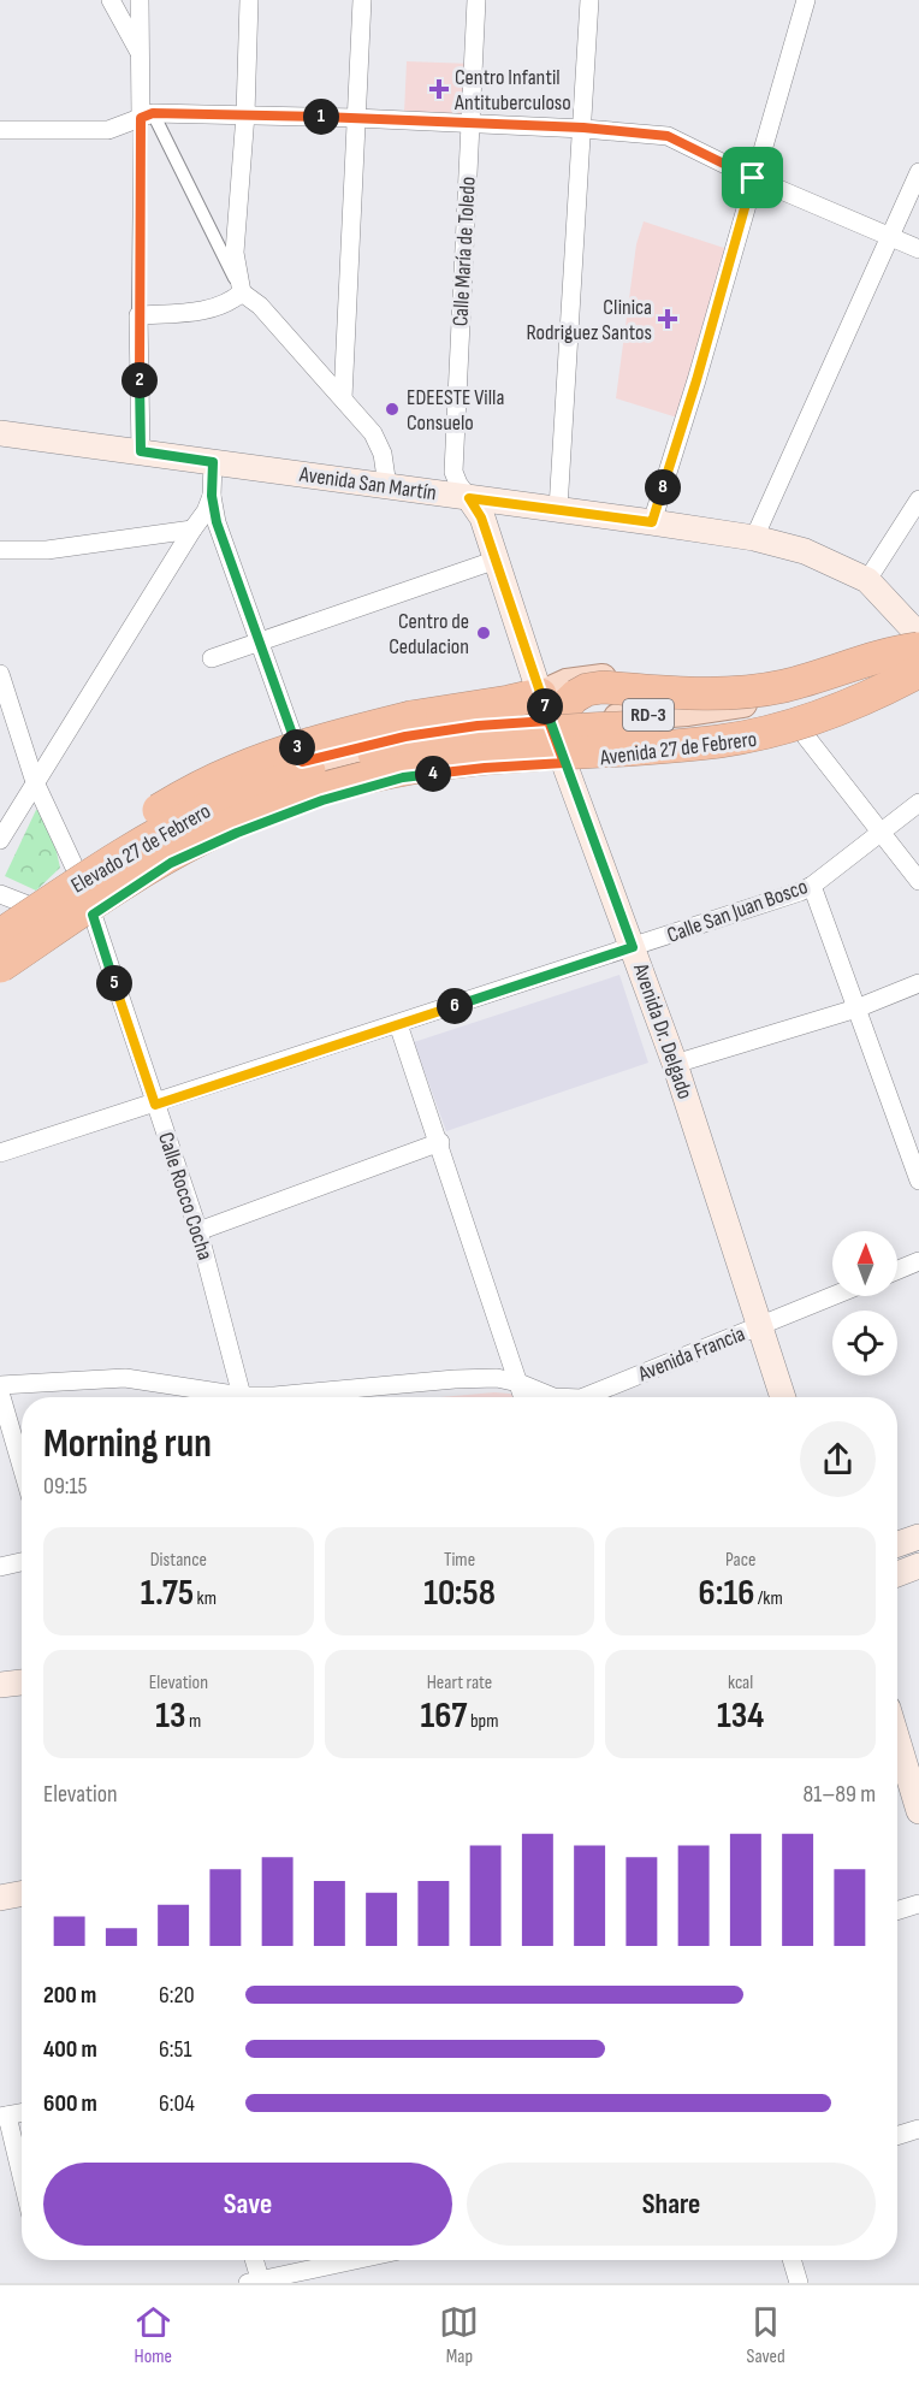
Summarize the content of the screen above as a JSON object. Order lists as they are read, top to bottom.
{
  "streets": {
    "highway": ["RD-3", "Elevado 27 de Febrero"],
    "main road": ["Avenida San Martín", "Avenida 27 de Febrero", "Avenida Dr. Delgado"],
    "street": [
      "Calle María de Toledo",
      "Calle San Juan Bosco",
      "Calle Rocco Cocha",
      "Avenida Francia"
    ]
  },
  "crossings": [
    ["Calle María de Toledo", "Avenida San Martín"],
    ["Calle María de Toledo", "Avenida Dr. Delgado"],
    ["Avenida San Martín", "Avenida 27 de Febrero"],
    ["Avenida San Martín", "Elevado 27 de Febrero"],
    ["Avenida San Martín", "Avenida Dr. Delgado"],
    ["Avenida 27 de Febrero", "Elevado 27 de Febrero"],
    ["Avenida 27 de Febrero", "Avenida Dr. Delgado"],
    ["Avenida 27 de Febrero", "Calle Rocco Cocha"],
    ["Calle San Juan Bosco", "Avenida Dr. Delgado"],
    ["Calle San Juan Bosco", "Calle Rocco Cocha"],
    ["Avenida Dr. Delgado", "Avenida Francia"],
    ["Calle Rocco Cocha", "Avenida Francia"]
  ],
  "places": {
    "health": ["Centro Infantil Antituberculoso", "Clinica Rodriguez Santos"],
    "other": ["EDEESTE Villa Consuelo", "Centro de Cedulacion"]
  },
  "north": "top",
  "page": {
    "pins": [
      "1",
      "2",
      "8",
      "7",
      "3",
      "4",
      "5",
      "6"
    ],
    "heading": ["Morning run", "09:15"],
    "stats": [
      ["Distance", "1.75 km"],
      ["Time", "10:58"],
      ["Pace", "6:16 /km"],
      ["Elevation", "13 m"],
      ["Heart rate", "167 bpm"],
      ["kcal", "134"]
    ],
    "chart": ["Elevation", "81–89 m"],
    "list": [
      {
        "name": "200 m",
        "note": "6:20"
      },
      {
        "name": "400 m",
        "note": "6:51"
      },
      {
        "name": "600 m",
        "note": "6:04"
      }
    ],
    "buttons": ["Save", "Share"],
    "tabs": ["Home", "Map", "Saved"]
  }
}
